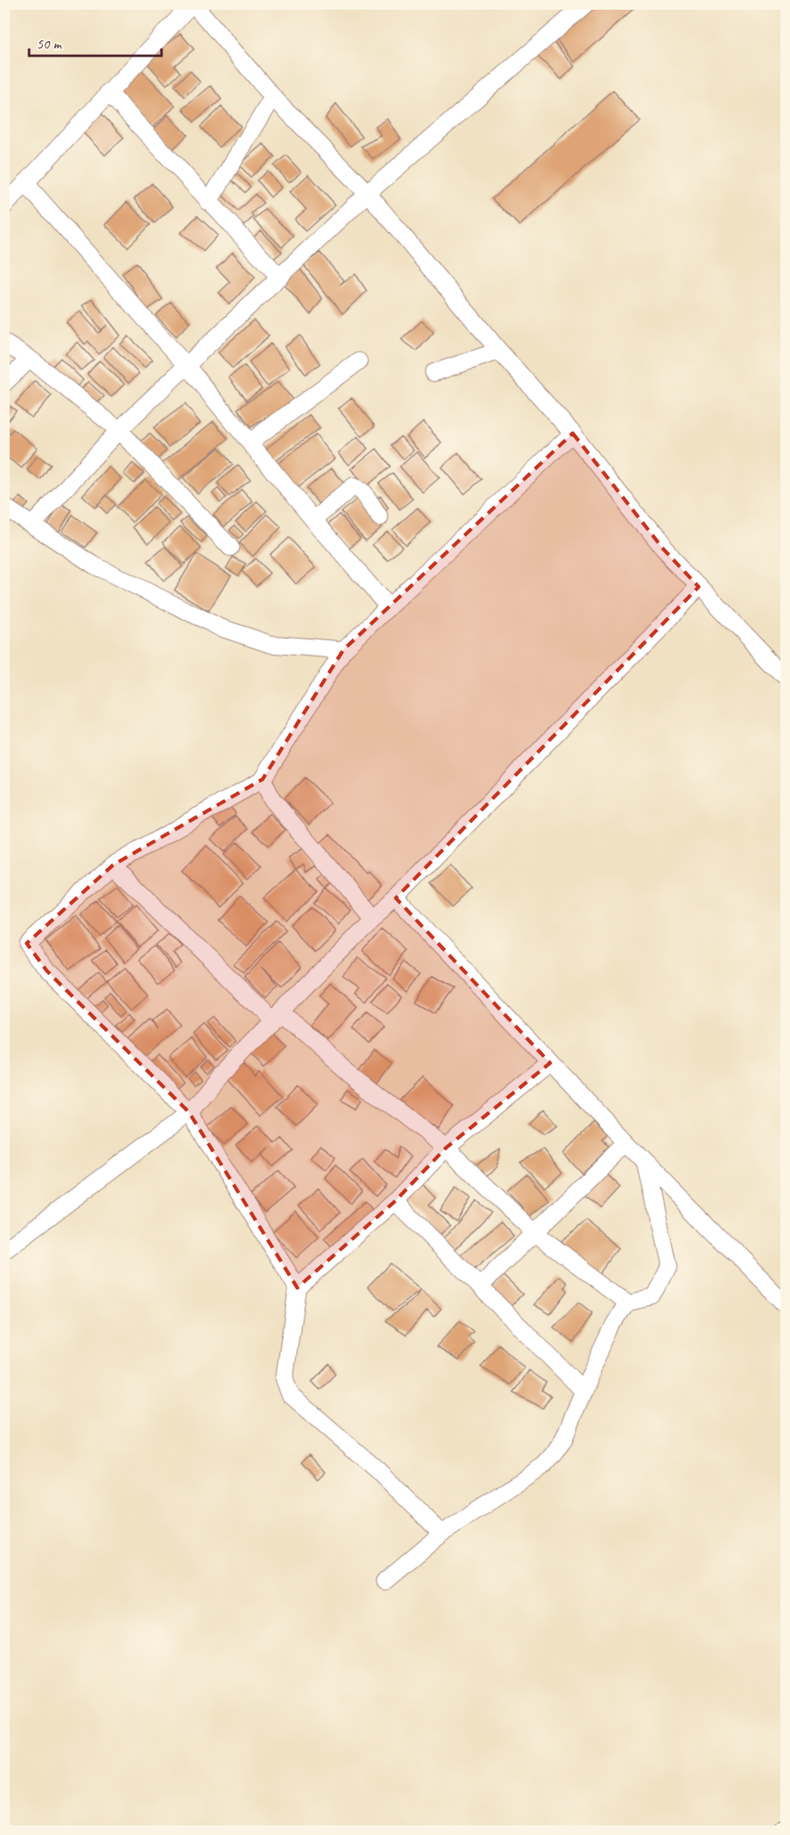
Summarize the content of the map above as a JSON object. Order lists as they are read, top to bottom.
{
  "scale_bar": "50 m"
}
